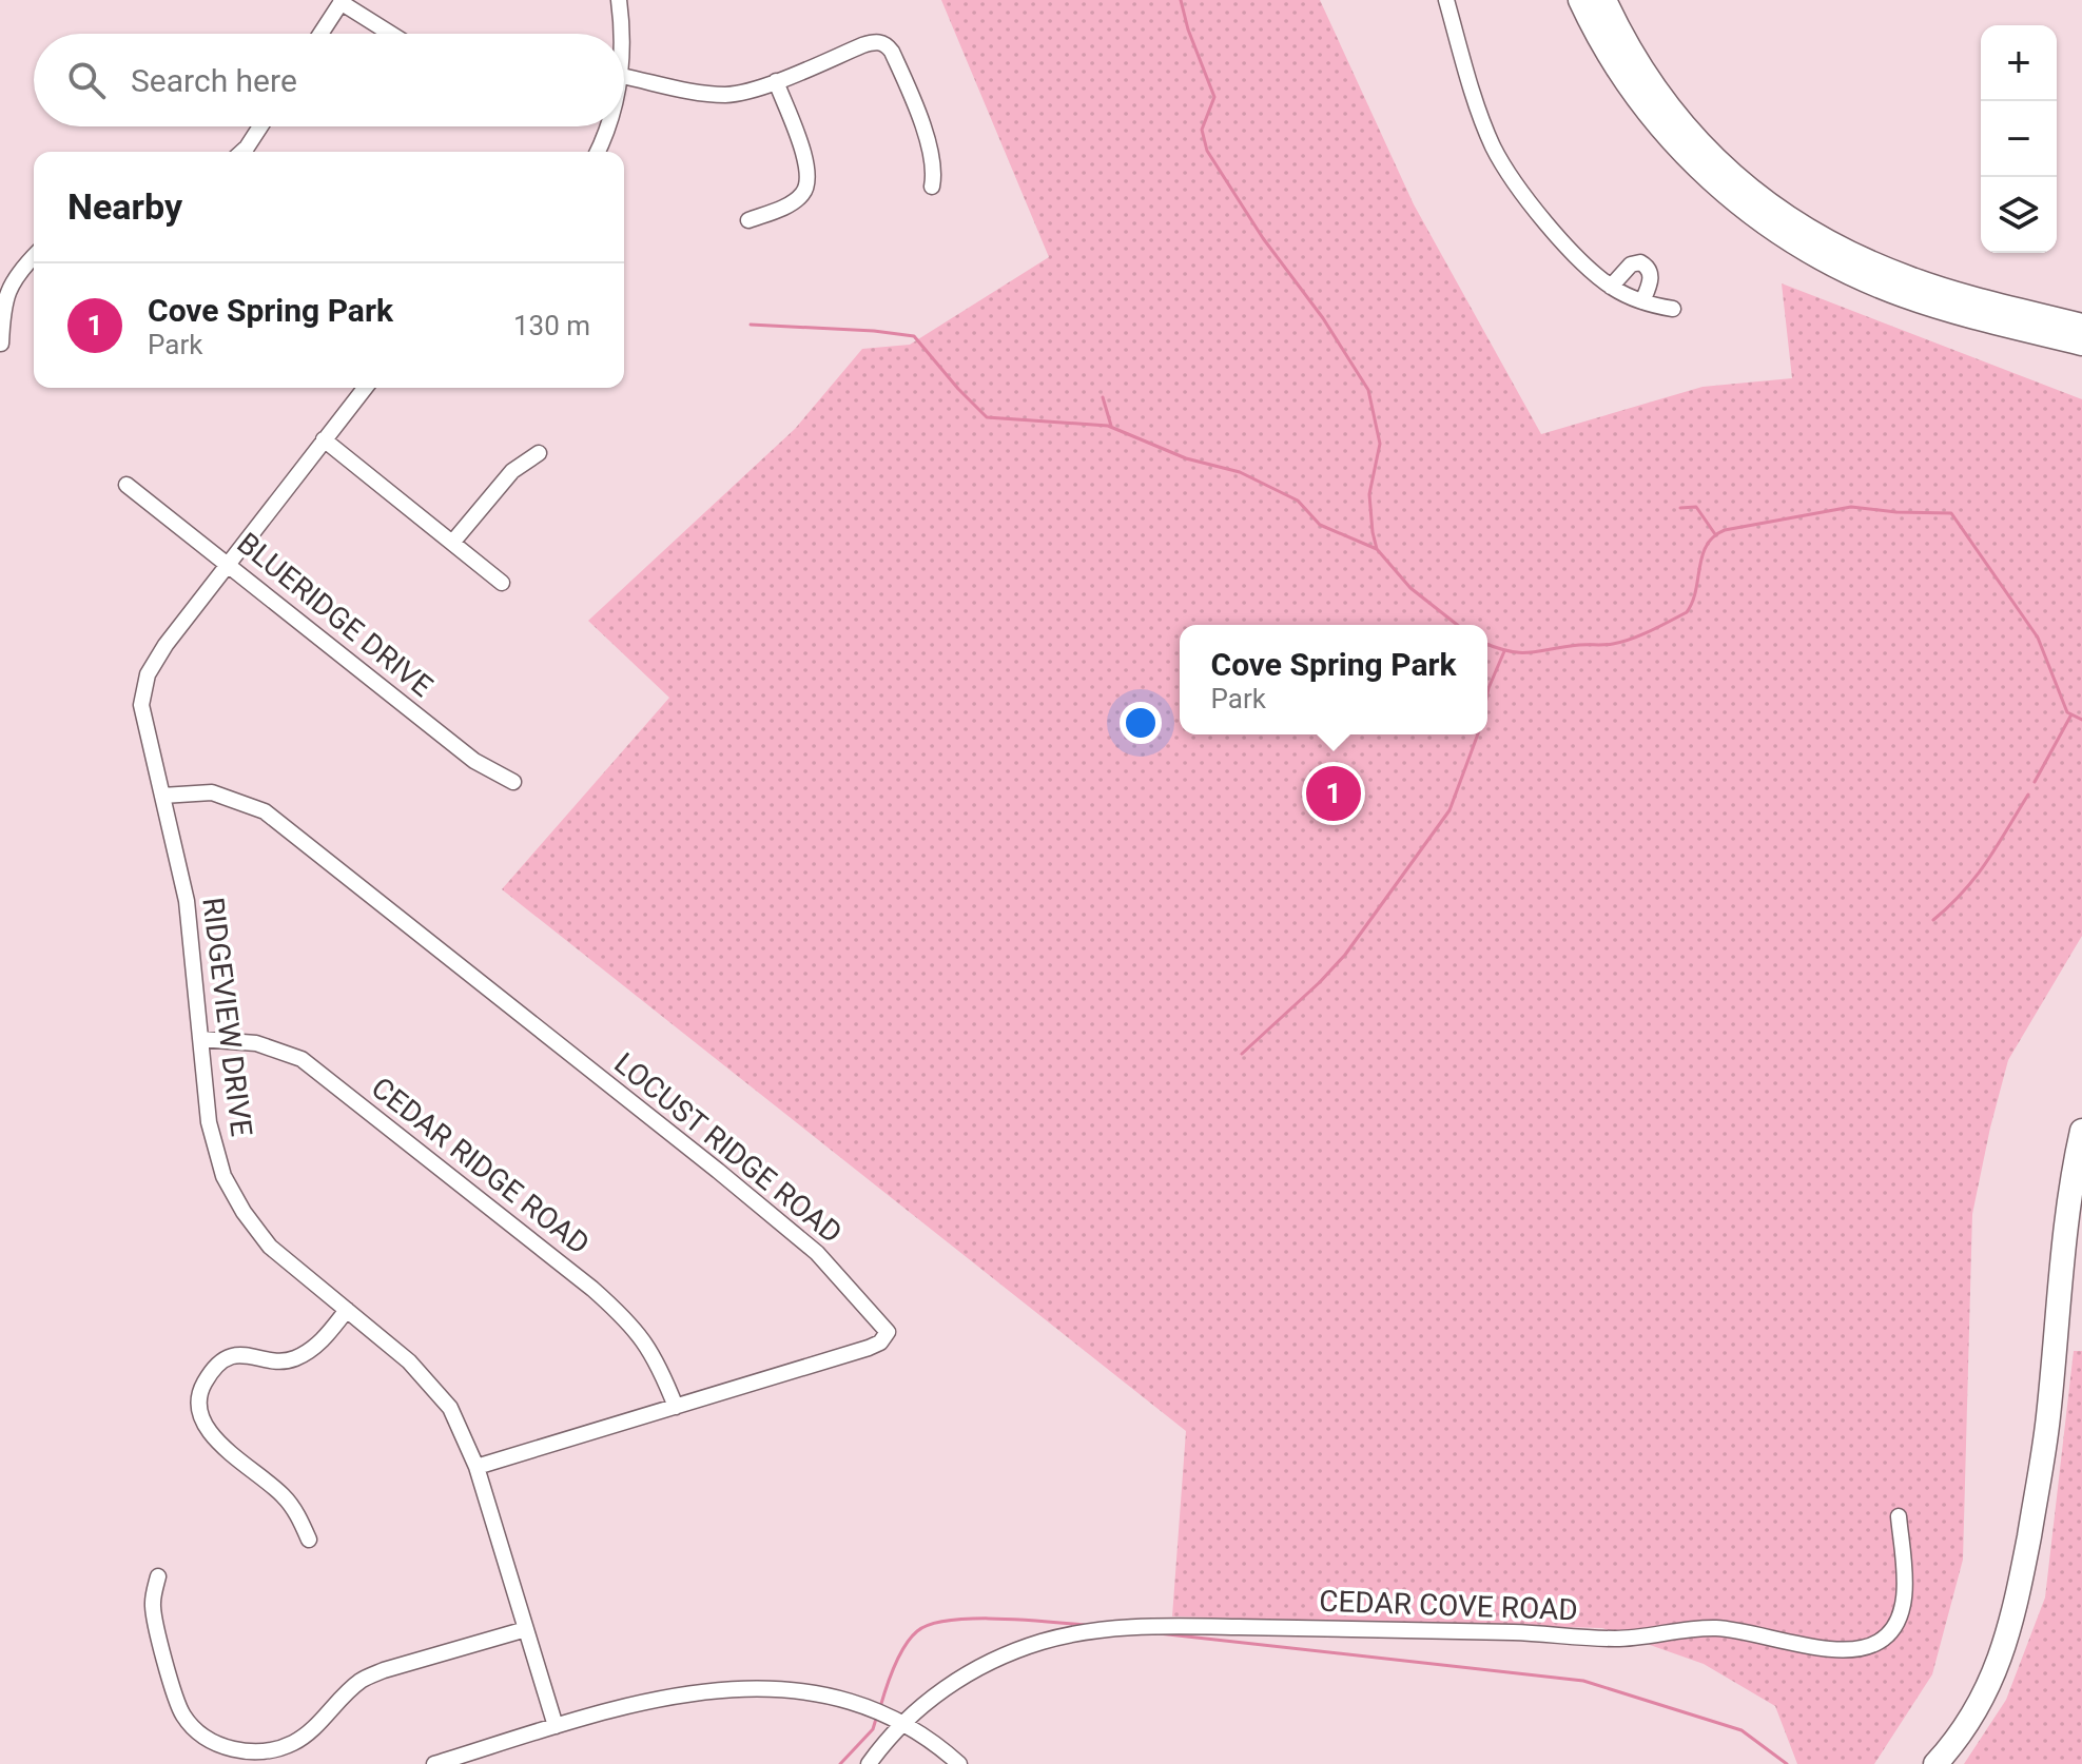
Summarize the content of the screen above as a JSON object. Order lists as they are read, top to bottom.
{
  "streets": {
    "street": [
      "BLUERIDGE DRIVE",
      "RIDGEVIEW DRIVE",
      "LOCUST RIDGE ROAD",
      "CEDAR RIDGE ROAD",
      "CEDAR COVE ROAD"
    ]
  },
  "crossings": [
    ["BLUERIDGE DRIVE", "RIDGEVIEW DRIVE"],
    ["RIDGEVIEW DRIVE", "LOCUST RIDGE ROAD"],
    ["RIDGEVIEW DRIVE", "CEDAR RIDGE ROAD"],
    ["LOCUST RIDGE ROAD", "CEDAR RIDGE ROAD"]
  ],
  "page": {
    "map_buttons": ["+", "−"],
    "search": "Search here",
    "heading": "Nearby",
    "list": [
      {
        "mark": "1",
        "name": "Cove Spring Park",
        "note": "Park",
        "value": "130 m"
      }
    ],
    "popup": ["Cove Spring Park", "Park"],
    "pins": "1"
  }
}
